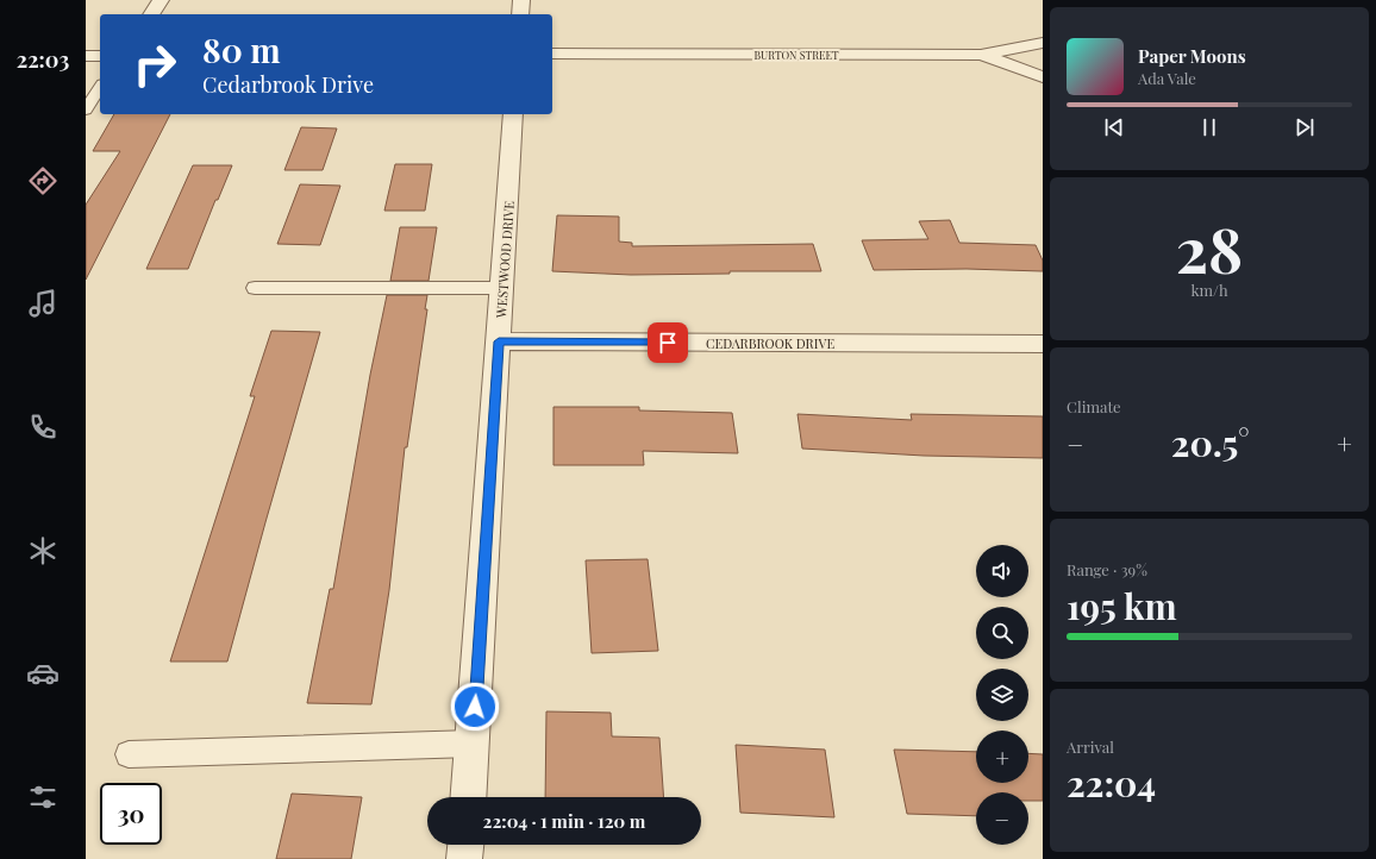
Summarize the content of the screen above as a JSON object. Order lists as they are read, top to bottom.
{
  "streets": {
    "street": ["BURTON STREET", "WESTWOOD DRIVE", "CEDARBROOK DRIVE"]
  },
  "crossings": [
    ["WESTWOOD DRIVE", "CEDARBROOK DRIVE"]
  ],
  "page": {
    "tabs": "22:03",
    "turn": ["80 m", "Cedarbrook Drive"],
    "song": ["Paper Moons", "Ada Vale"],
    "tile": [
      ["28", "km/h"],
      "Climate",
      ["Range · 39%", "195 km"],
      ["Arrival", "22:04"]
    ],
    "heat": ["−", "20.5°", "+"],
    "map_buttons": ["+", "−"],
    "limit": "30",
    "trip": "22:04 · 1 min · 120 m"
  }
}
